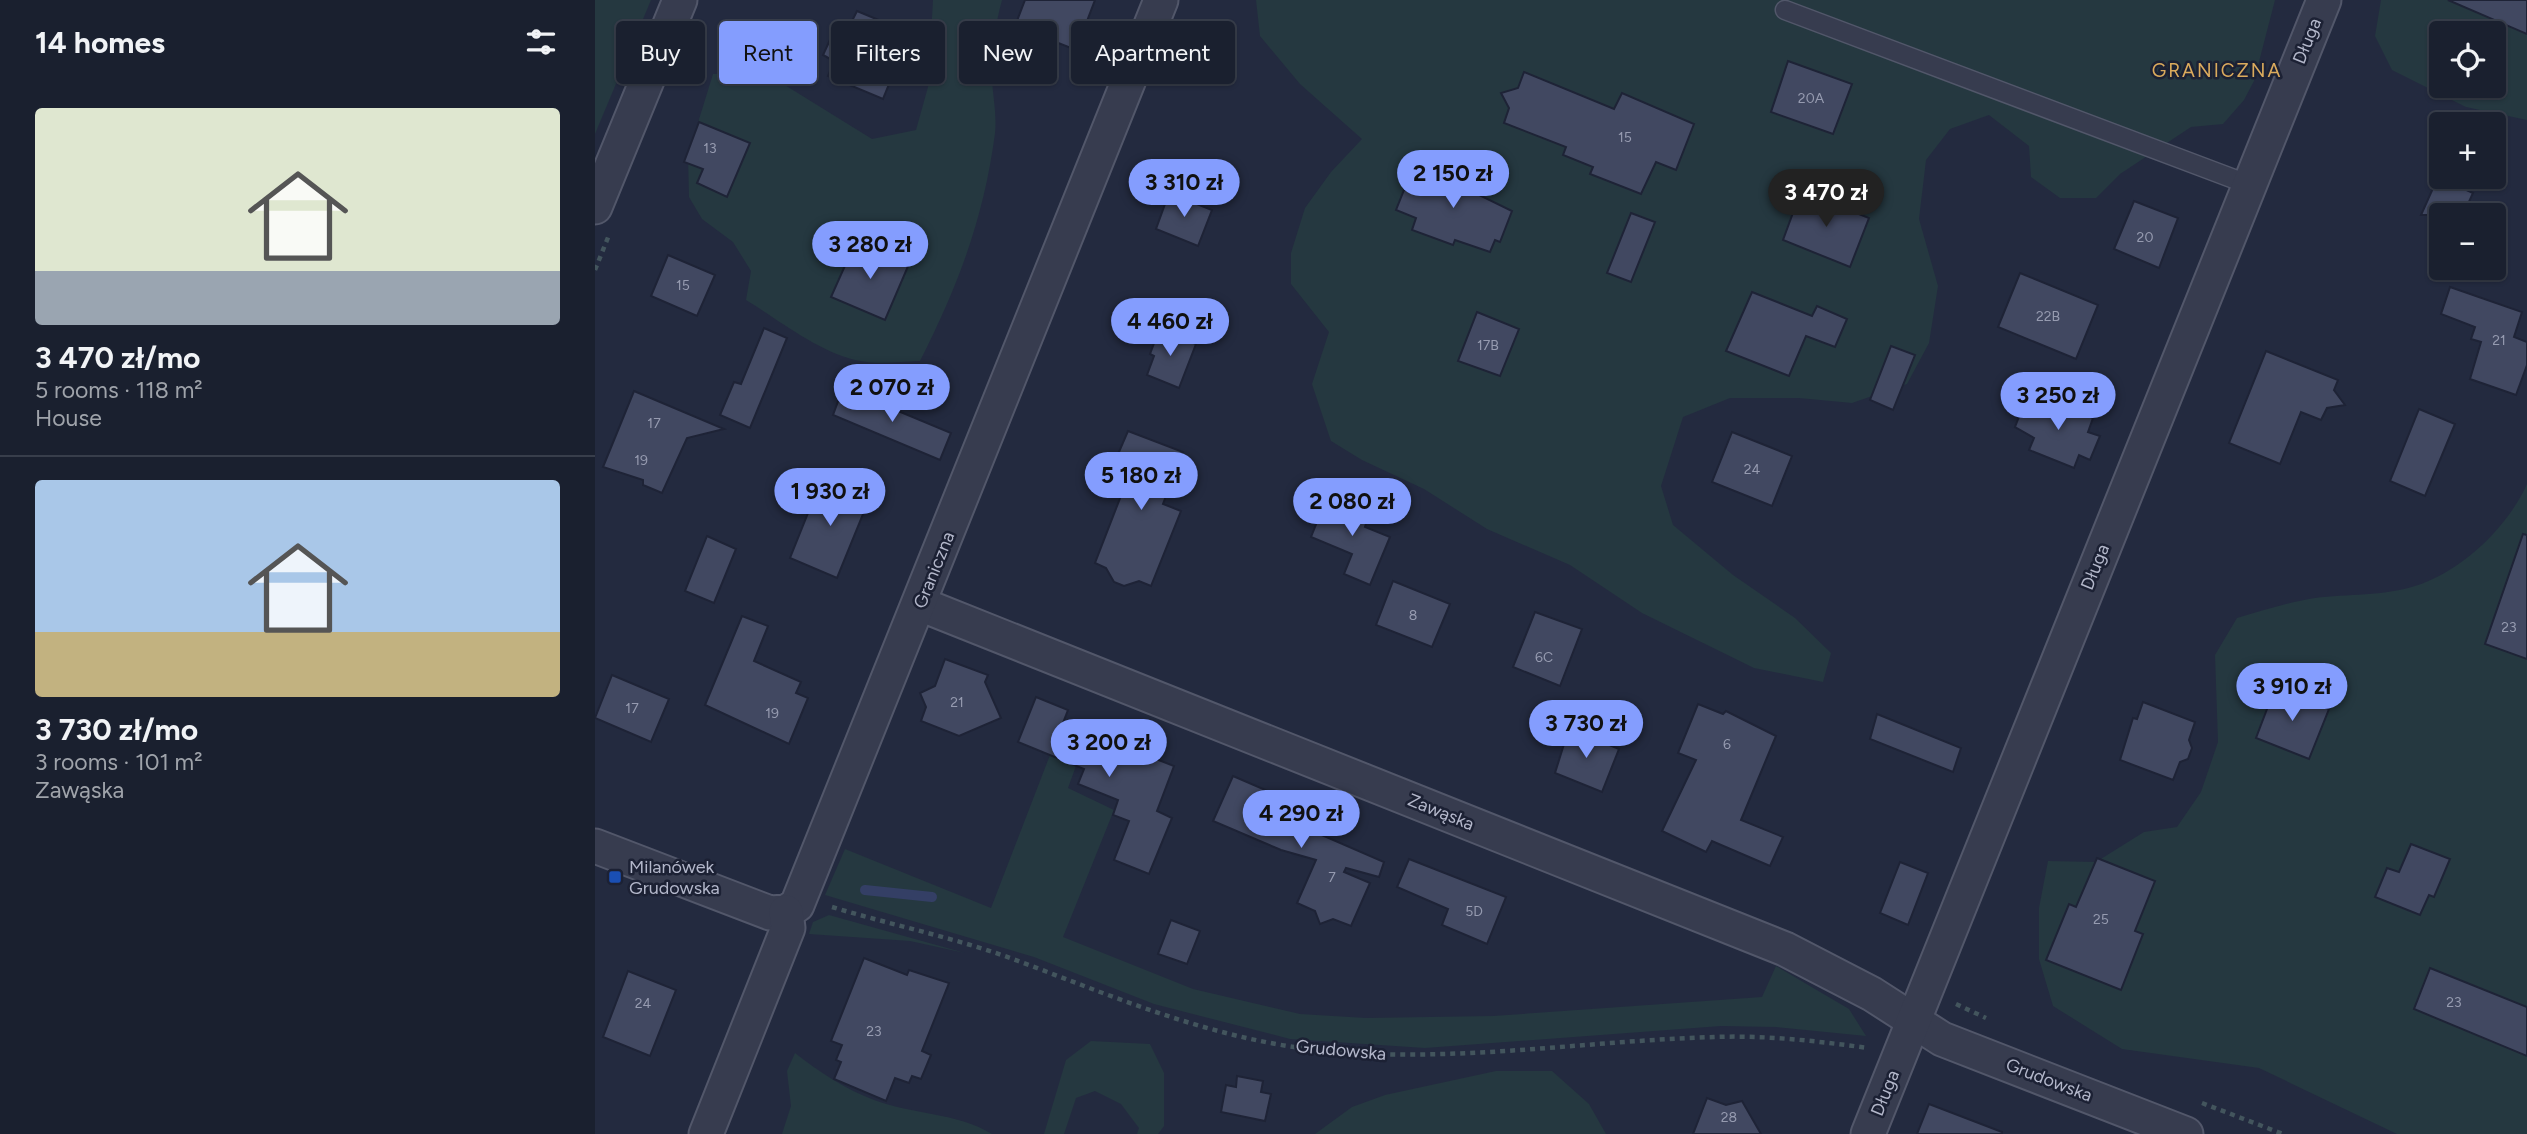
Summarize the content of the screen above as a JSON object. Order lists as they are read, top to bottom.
{
  "streets": {
    "street": [
      "Długa",
      "Graniczna",
      "Zawąska",
      "Grudowska"
    ]
  },
  "crossings": [
    ["Długa", "Zawąska"],
    ["Długa", "Grudowska"],
    ["Graniczna", "Zawąska"],
    ["Zawąska", "Grudowska"]
  ],
  "districts": ["GRANICZNA"],
  "places": {
    "transit": ["Milanówek Grudowska"]
  },
  "house_numbers": [
    "20A",
    "15",
    "13",
    "20",
    "15",
    "22B",
    "21",
    "17B",
    "17",
    "19",
    "24",
    "8",
    "23",
    "6C",
    "21",
    "17",
    "19",
    "6",
    "7",
    "5D",
    "25",
    "23",
    "24",
    "23",
    "28"
  ],
  "page": {
    "heading": "14 homes",
    "map_buttons": ["+", "−"],
    "chip": [
      "Buy",
      "Rent",
      "Filters",
      "New",
      "Apartment"
    ],
    "list": [
      {
        "name": "3 470 zł/mo",
        "note": "5 rooms · 118 m² · House"
      },
      {
        "name": "3 730 zł/mo",
        "note": "3 rooms · 101 m² · Zawąska"
      }
    ],
    "price": [
      "2 150 zł",
      "3 310 zł",
      "3 470 zł",
      "3 280 zł",
      "4 460 zł",
      "2 070 zł",
      "3 250 zł",
      "5 180 zł",
      "1 930 zł",
      "2 080 zł",
      "3 910 zł",
      "3 730 zł",
      "3 200 zł",
      "4 290 zł"
    ]
  }
}
